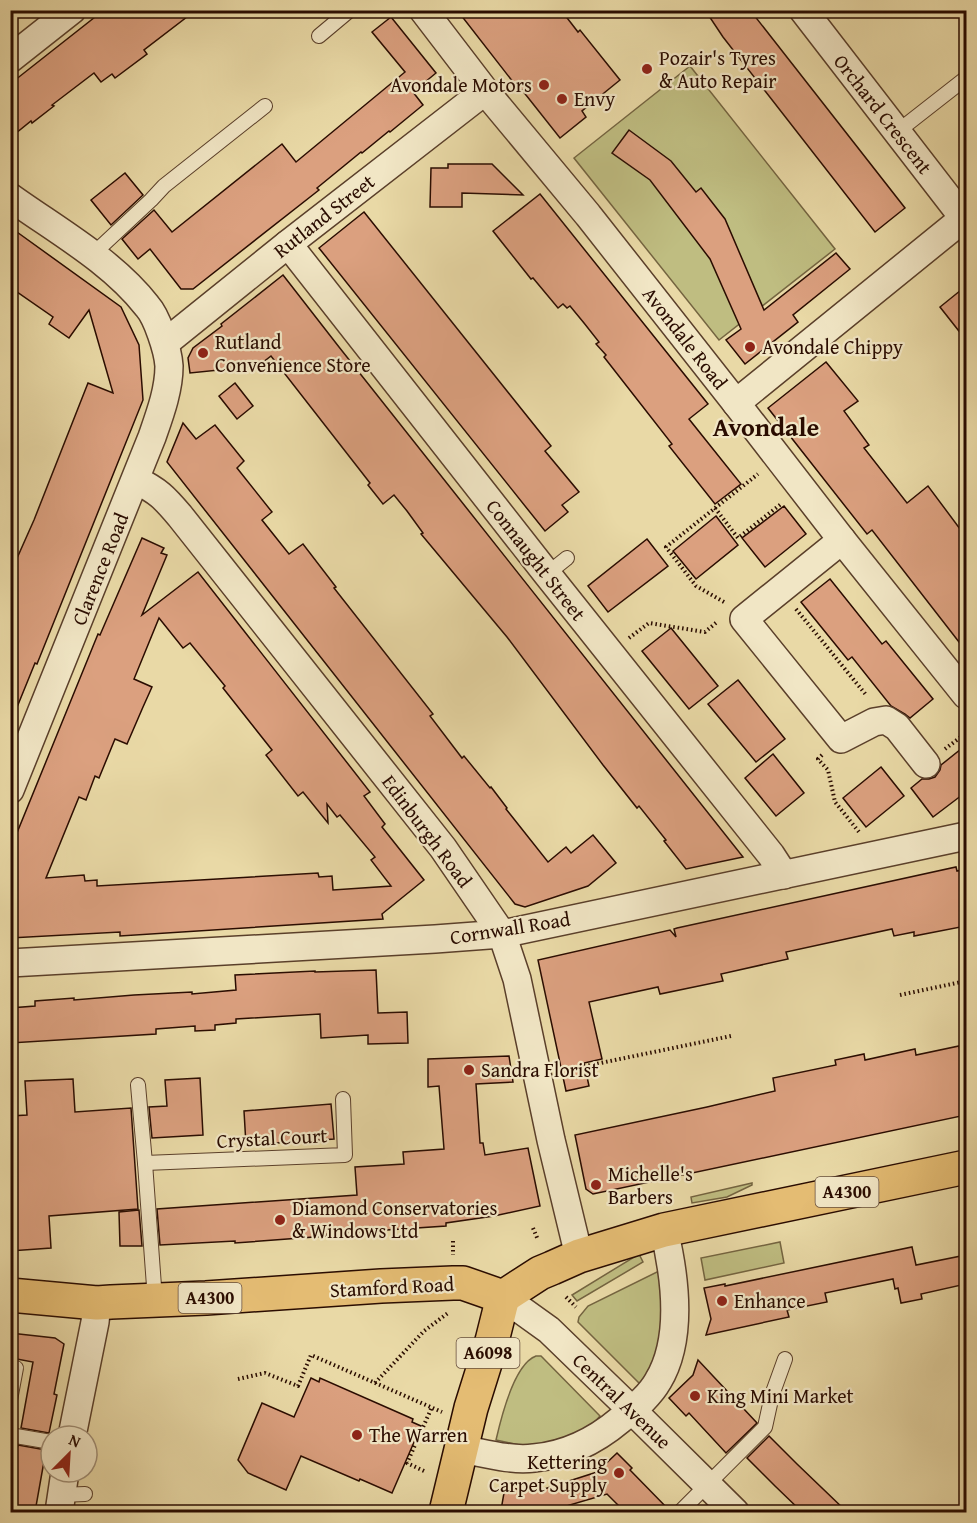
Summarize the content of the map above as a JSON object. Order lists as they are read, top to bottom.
{
  "streets": {
    "main road": ["A4300", "Stamford Road", "A6098"],
    "street": [
      "Orchard Crescent",
      "Rutland Street",
      "Avondale Road",
      "Connaught Street",
      "Clarence Road",
      "Edinburgh Road",
      "Cornwall Road",
      "Central Avenue"
    ],
    "lane": ["Crystal Court"]
  },
  "crossings": [
    ["Rutland Street", "Avondale Road"],
    ["Rutland Street", "Connaught Street"],
    ["Rutland Street", "Clarence Road"],
    ["Connaught Street", "Cornwall Road"],
    ["Clarence Road", "Edinburgh Road"],
    ["Edinburgh Road", "Cornwall Road"],
    ["Edinburgh Road", "A4300"],
    ["A4300", "Stamford Road"],
    ["A4300", "A6098"],
    ["A4300", "Central Avenue"],
    ["Stamford Road", "A6098"],
    ["Stamford Road", "Central Avenue"],
    ["A6098", "Central Avenue"]
  ],
  "districts": ["Avondale"],
  "places": [
    "Pozair's Tyres & Auto Repair",
    "Avondale Motors",
    "Envy",
    "Avondale Chippy",
    "Rutland Convenience Store",
    "Sandra Florist",
    "Michelle's Barbers",
    "Diamond Conservatories & Windows Ltd",
    "Enhance",
    "King Mini Market",
    "The Warren",
    "Kettering Carpet Supply"
  ],
  "north": "top right"
}
